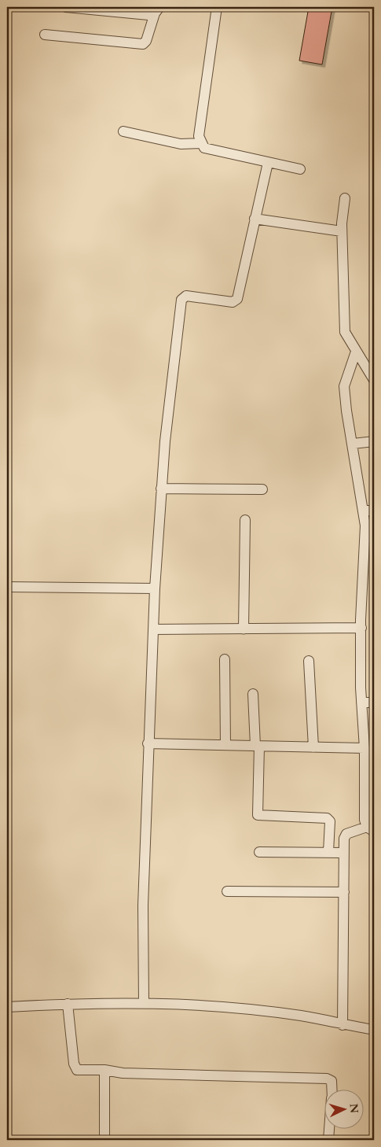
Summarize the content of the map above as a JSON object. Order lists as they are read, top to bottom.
{
  "north": "right"
}
